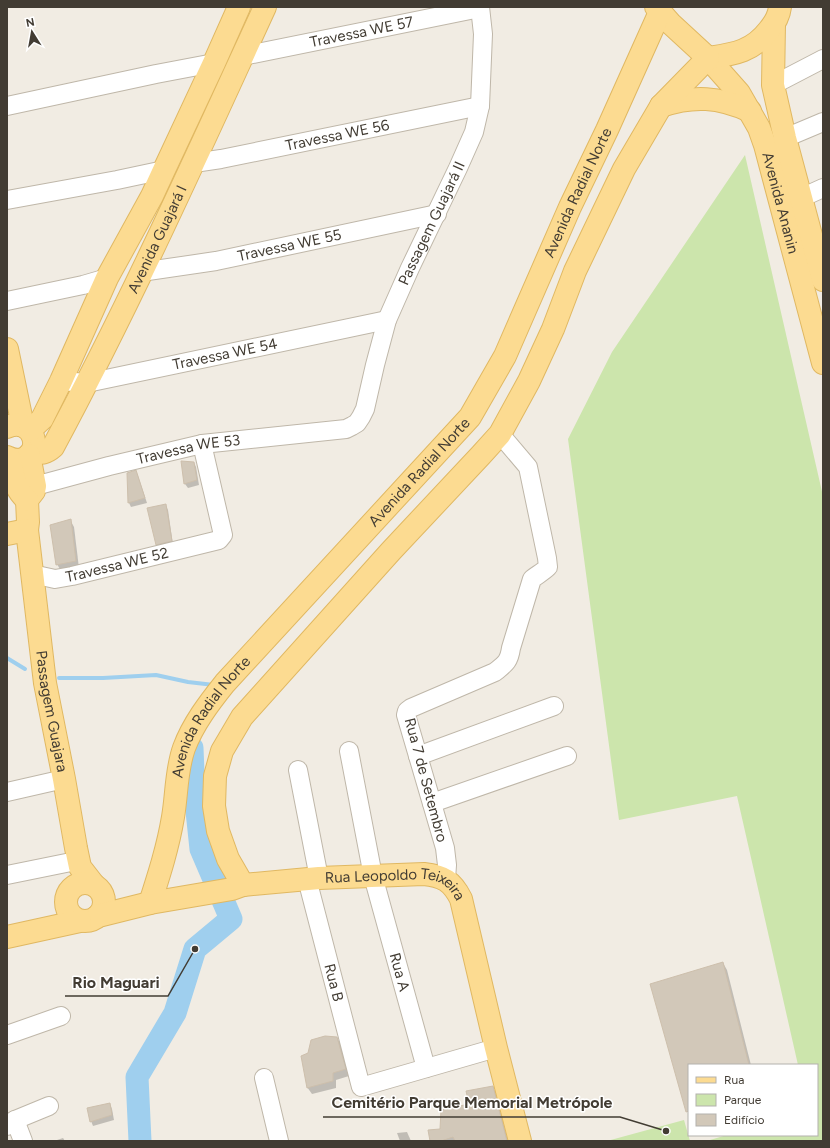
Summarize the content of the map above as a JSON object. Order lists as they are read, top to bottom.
{
  "streets": {
    "main road": [
      "Avenida Radial Norte",
      "Avenida Ananin",
      "Avenida Guajará I",
      "Passagem Guajara",
      "Rua Leopoldo Teixeira"
    ],
    "street": [
      "Travessa WE 57",
      "Travessa WE 56",
      "Passagem Guajará II",
      "Travessa WE 55",
      "Travessa WE 54",
      "Travessa WE 53",
      "Travessa WE 52",
      "Rua 7 de Setembro",
      "Rua A",
      "Rua B"
    ]
  },
  "crossings": [
    ["Travessa WE 57", "Passagem Guajará II"],
    ["Travessa WE 57", "Avenida Guajará I"],
    ["Travessa WE 56", "Passagem Guajará II"],
    ["Travessa WE 56", "Avenida Guajará I"],
    ["Avenida Radial Norte", "Avenida Ananin"],
    ["Avenida Radial Norte", "Rua 7 de Setembro"],
    ["Avenida Radial Norte", "Rua Leopoldo Teixeira"],
    ["Passagem Guajará II", "Travessa WE 55"],
    ["Passagem Guajará II", "Travessa WE 54"],
    ["Passagem Guajará II", "Travessa WE 53"],
    ["Avenida Guajará I", "Travessa WE 55"],
    ["Avenida Guajará I", "Travessa WE 54"],
    ["Travessa WE 53", "Travessa WE 52"],
    ["Travessa WE 53", "Passagem Guajara"],
    ["Travessa WE 52", "Passagem Guajara"],
    ["Passagem Guajara", "Rua Leopoldo Teixeira"],
    ["Rua 7 de Setembro", "Rua Leopoldo Teixeira"],
    ["Rua Leopoldo Teixeira", "Rua A"],
    ["Rua Leopoldo Teixeira", "Rua B"],
    ["Rua A", "Rua B"]
  ],
  "places": ["Rio Maguari", "Cemitério Parque Memorial Metrópole"],
  "legend": ["Rua", "Parque", "Edifício"],
  "north": "top"
}
